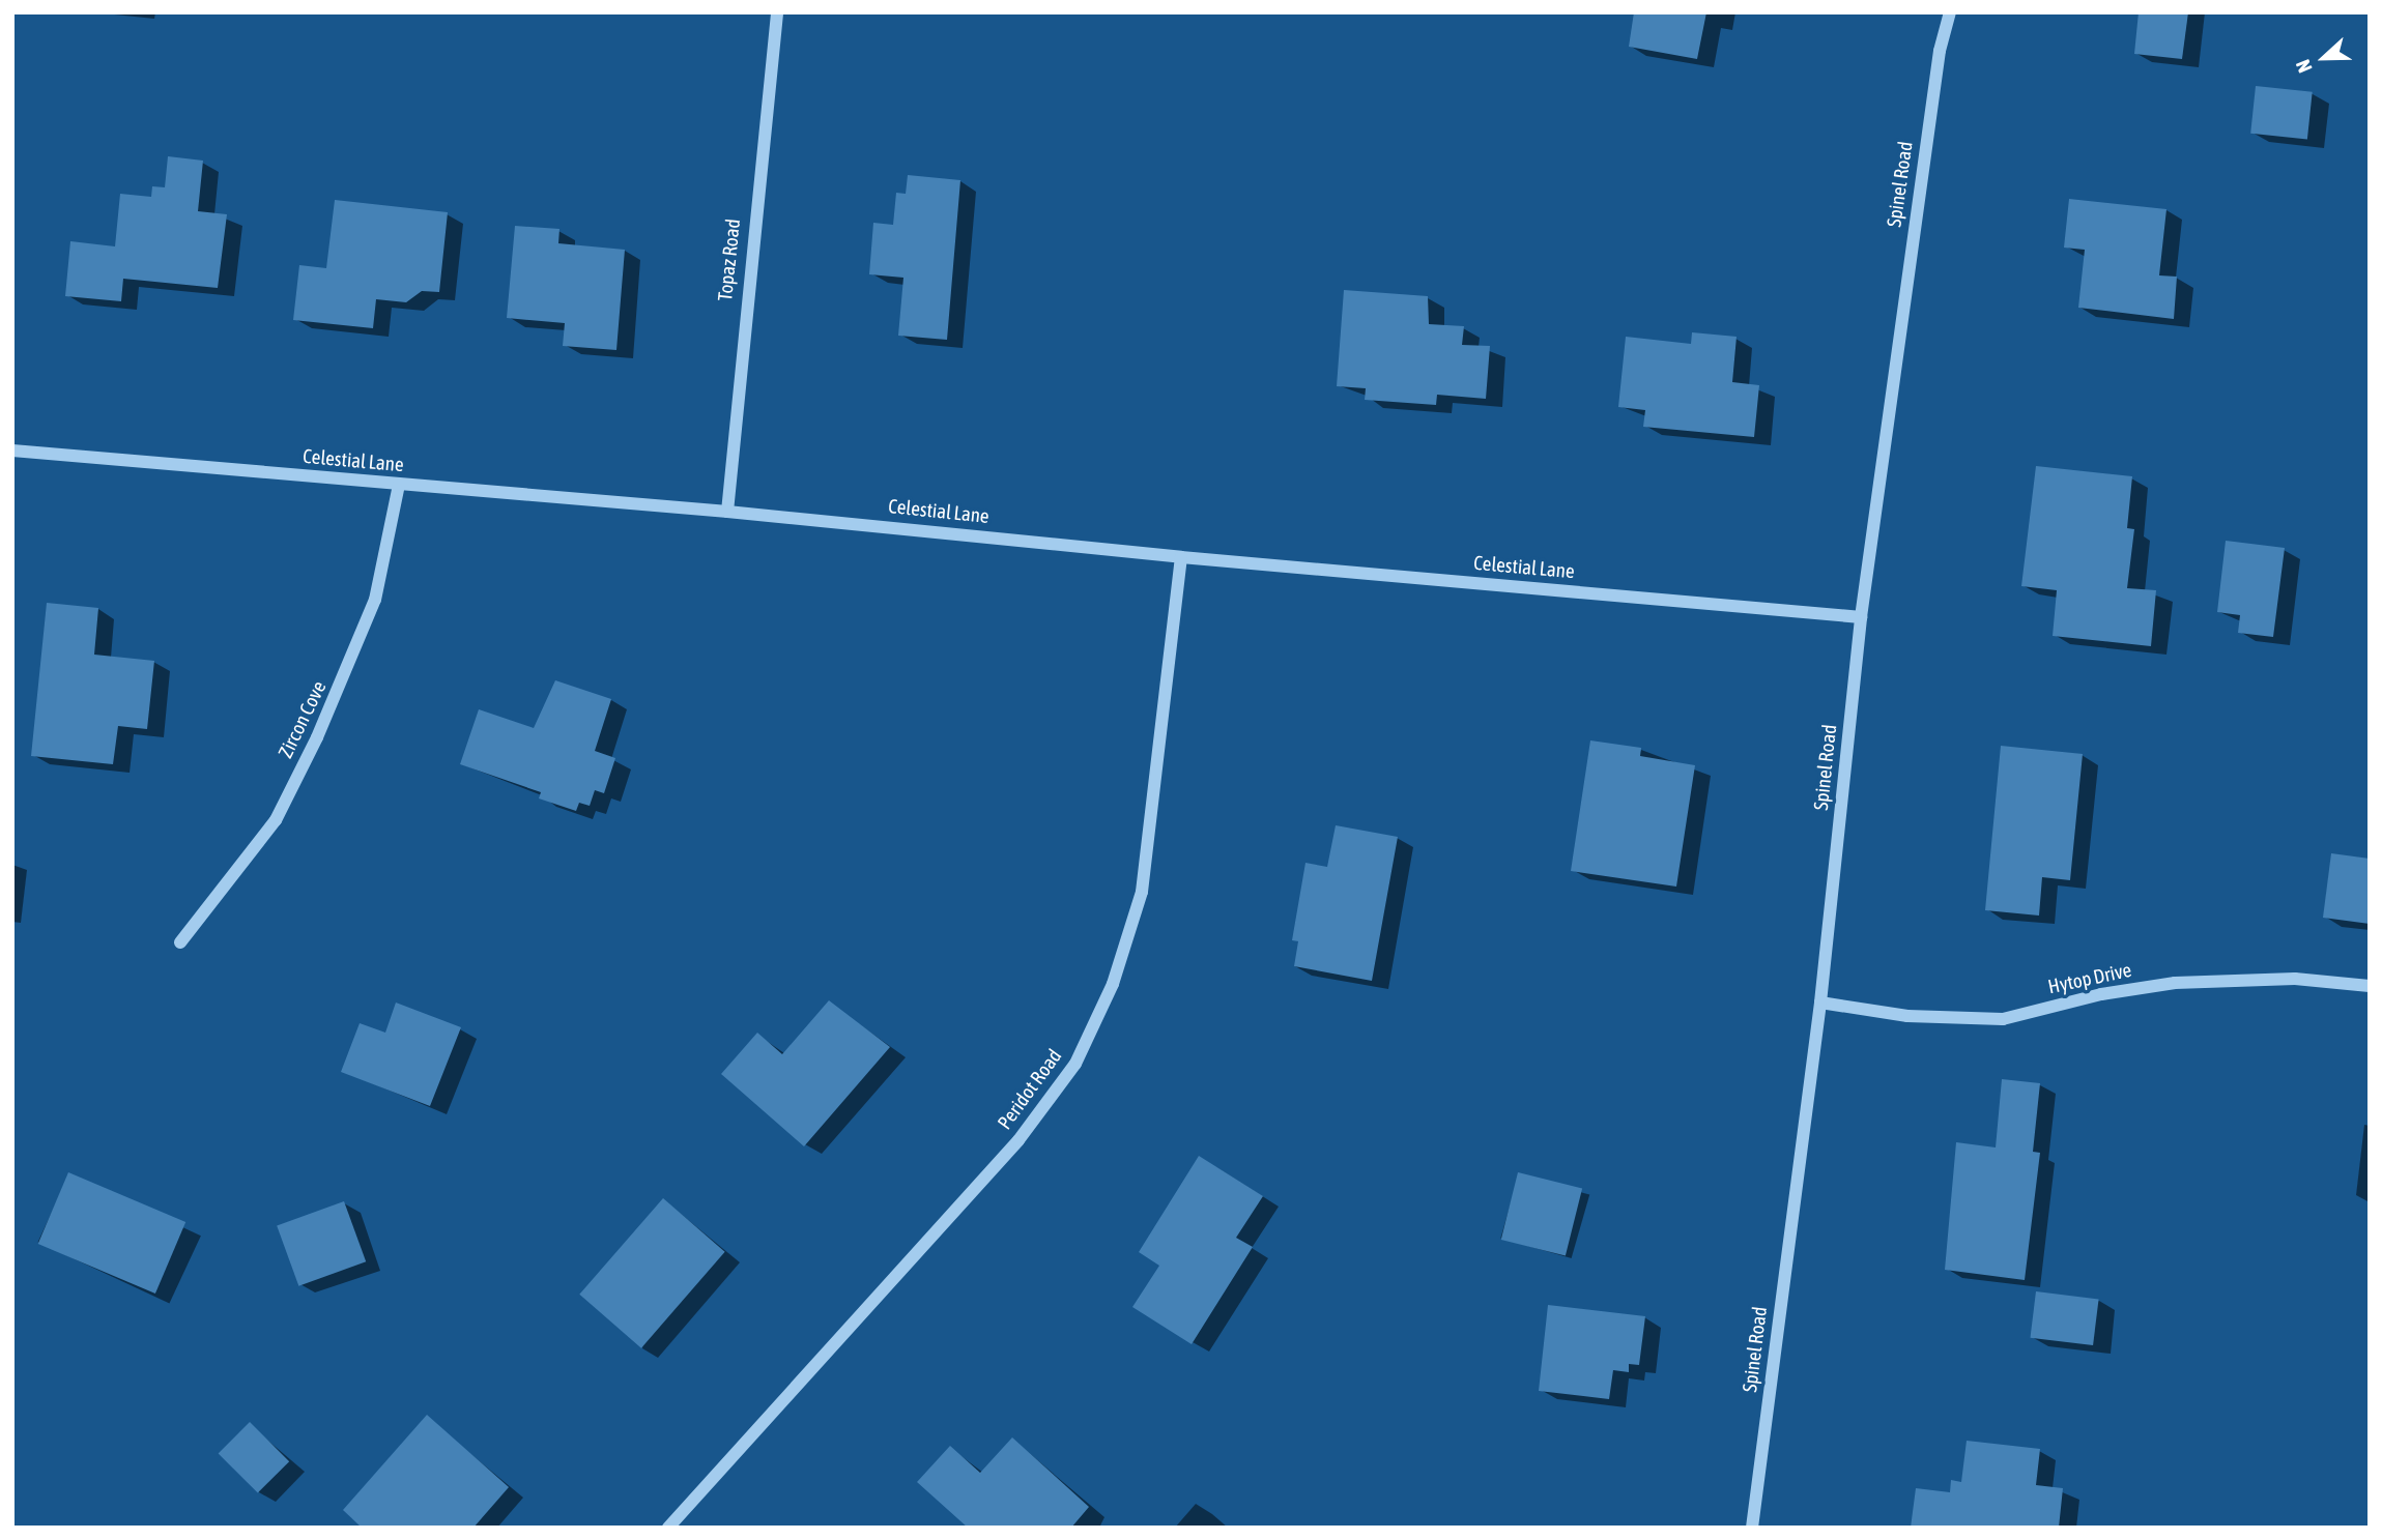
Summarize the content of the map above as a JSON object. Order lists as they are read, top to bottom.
{
  "streets": {
    "street": [
      "Spinel Road",
      "Topaz Road",
      "Celestial Lane",
      "Zircon Cove",
      "Hytop Drive",
      "Peridot Road"
    ]
  },
  "crossings": [
    ["Spinel Road", "Celestial Lane"],
    ["Spinel Road", "Hytop Drive"],
    ["Topaz Road", "Celestial Lane"],
    ["Celestial Lane", "Zircon Cove"],
    ["Celestial Lane", "Peridot Road"]
  ],
  "north": "left"
}
